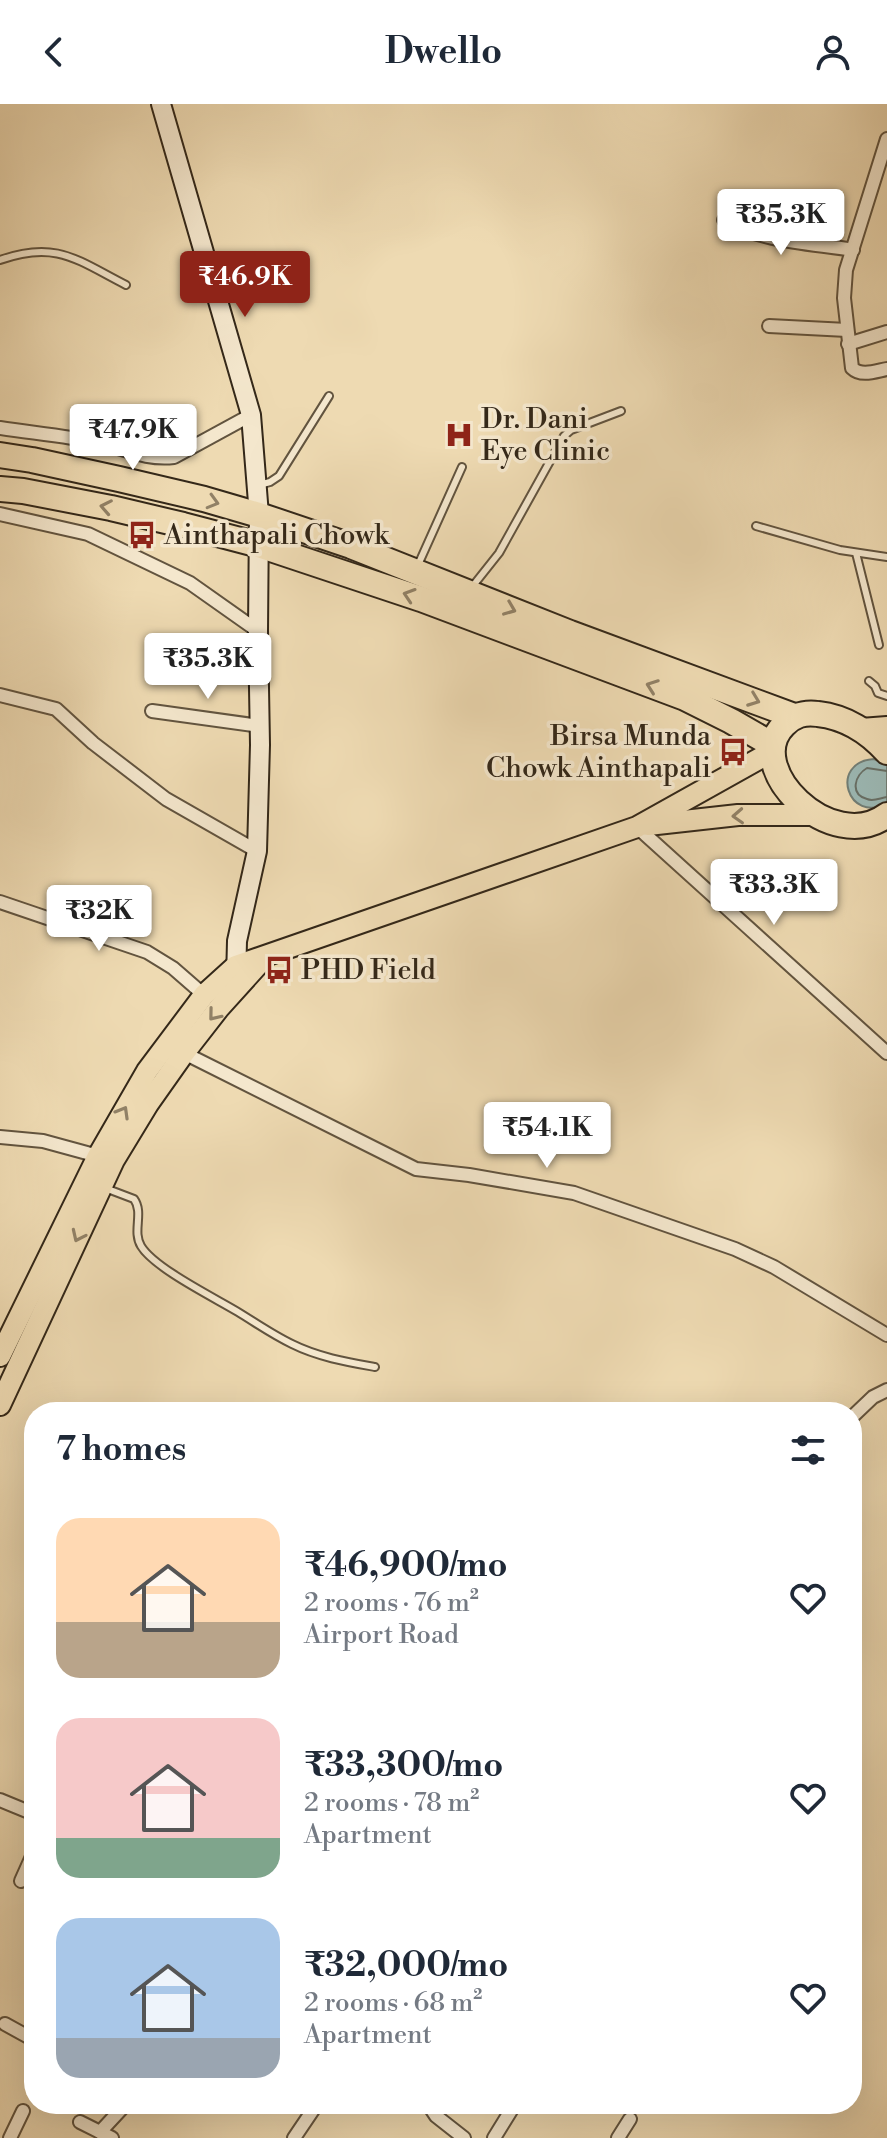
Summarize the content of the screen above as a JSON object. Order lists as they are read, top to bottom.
{
  "places": {
    "hospital": ["Dr. Dani Eye Clinic"],
    "bus stop": ["Ainthapali Chowk", "Birsa Munda Chowk Ainthapali", "PHD Field"]
  },
  "page": {
    "header": "Dwello",
    "price": [
      "₹35.3K",
      "₹46.9K",
      "₹47.9K",
      "₹35.3K",
      "₹33.3K",
      "₹32K",
      "₹54.1K"
    ],
    "heading": "7 homes",
    "list": [
      {
        "name": "₹46,900/mo",
        "note": "2 rooms · 76 m² · Airport Road"
      },
      {
        "name": "₹33,300/mo",
        "note": "2 rooms · 78 m² · Apartment"
      },
      {
        "name": "₹32,000/mo",
        "note": "2 rooms · 68 m² · Apartment"
      }
    ]
  }
}
